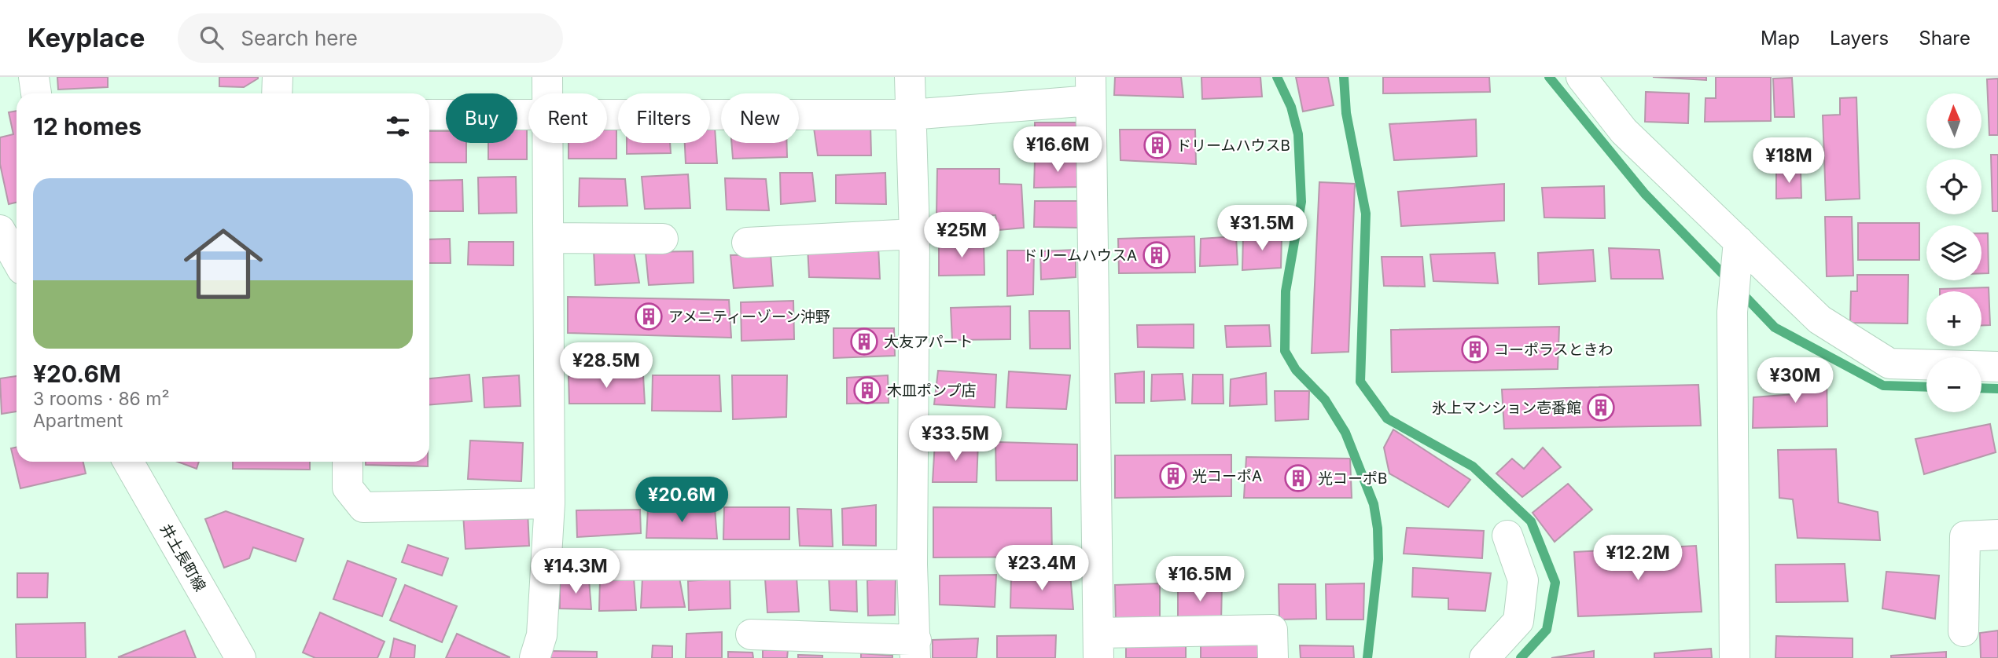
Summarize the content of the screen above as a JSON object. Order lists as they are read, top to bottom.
{
  "streets": {
    "street": ["井土長町線"]
  },
  "places": {
    "building": [
      "ドリームハウスB",
      "ドリームハウスA",
      "アメニティーゾーン沖野",
      "大友アパート",
      "コーポラスときわ",
      "木皿ポンプ店",
      "氷上マンション壱番館",
      "光コーポA",
      "光コーポB"
    ]
  },
  "north": "top",
  "page": {
    "header": "Keyplace",
    "search": "Search here",
    "nav": ["Map", "Layers", "Share"],
    "map_buttons": ["+", "−"],
    "chip": [
      "Buy",
      "Rent",
      "Filters",
      "New"
    ],
    "heading": "12 homes",
    "price": [
      "¥16.6M",
      "¥18M",
      "¥31.5M",
      "¥25M",
      "¥28.5M",
      "¥30M",
      "¥33.5M",
      "¥20.6M",
      "¥12.2M",
      "¥23.4M",
      "¥14.3M",
      "¥16.5M"
    ],
    "list": [
      {
        "name": "¥20.6M",
        "note": "3 rooms · 86 m² · Apartment"
      }
    ]
  }
}
